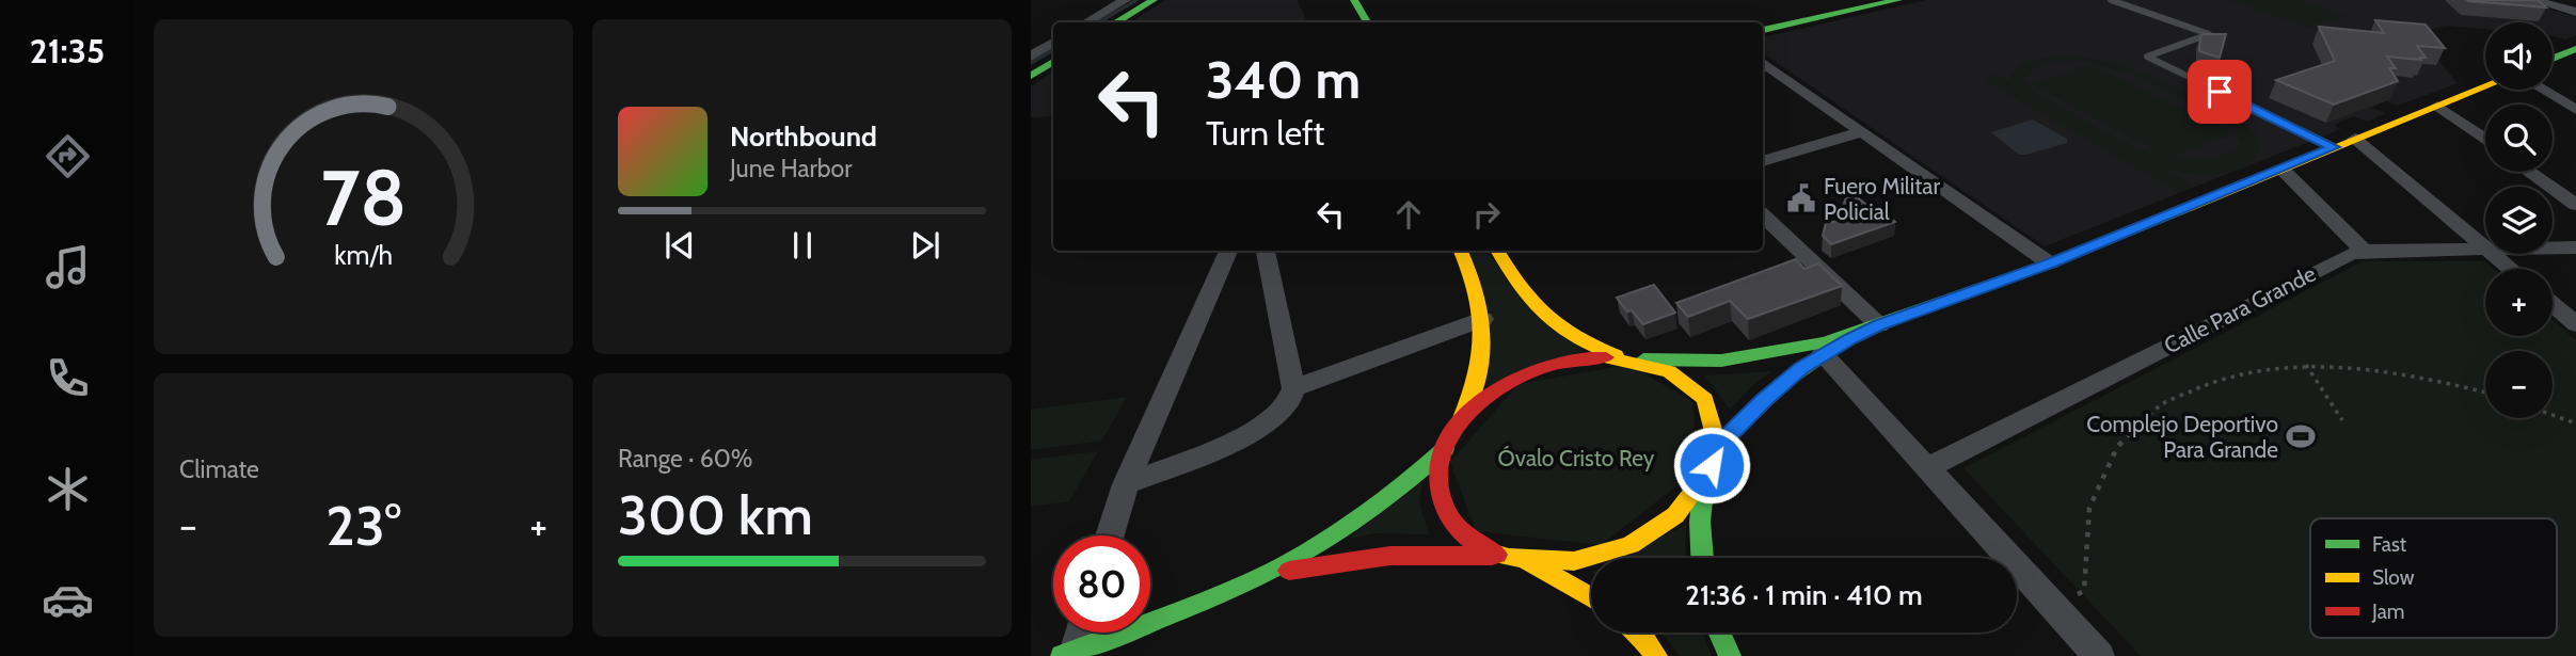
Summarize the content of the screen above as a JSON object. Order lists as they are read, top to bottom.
{
  "streets": {
    "street": ["Calle Para Grande"]
  },
  "parks": ["Óvalo Cristo Rey"],
  "places": {
    "public building": ["Fuero Militar Policial"],
    "sports": ["Complejo Deportivo Para Grande"]
  },
  "legend": ["Fast", "Slow", "Jam"],
  "page": {
    "tabs": "21:35",
    "map_buttons": ["+", "−"],
    "turn": ["340 m", "Turn left"],
    "song": ["Northbound", "June Harbor"],
    "tile": [
      "Climate",
      ["Range · 60%", "300 km"]
    ],
    "heat": ["−", "23°", "+"],
    "limit": "80",
    "trip": "21:36 · 1 min · 410 m",
    "gauge": ["78", "km/h"]
  }
}
